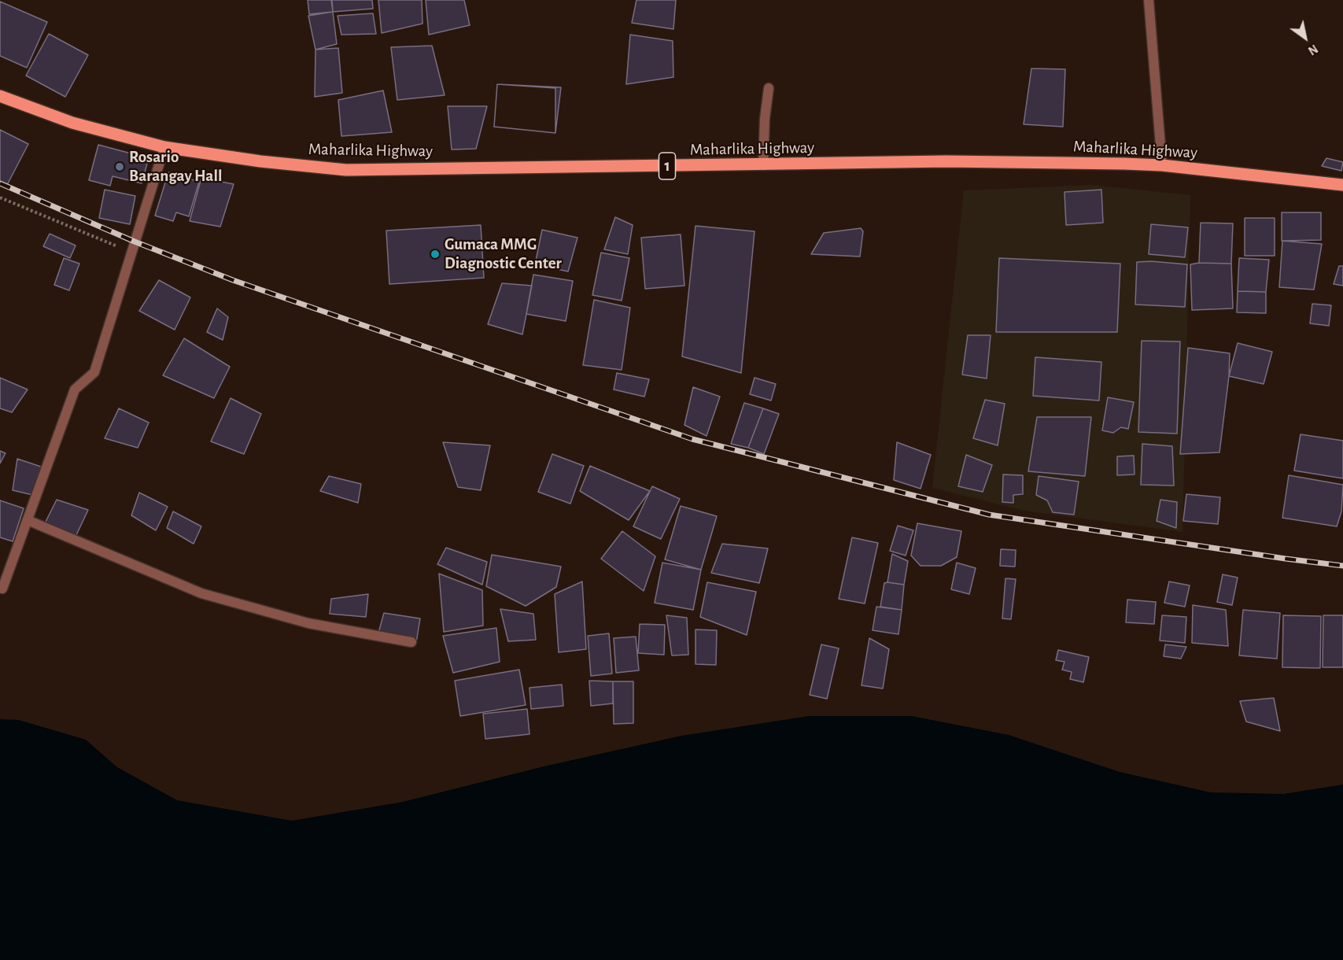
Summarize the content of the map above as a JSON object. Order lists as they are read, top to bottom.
{
  "streets": {
    "main road": ["Maharlika Highway", "1"]
  },
  "places": ["Rosario Barangay Hall", "Gumaca MMG Diagnostic Center"],
  "north": "bottom right"
}
